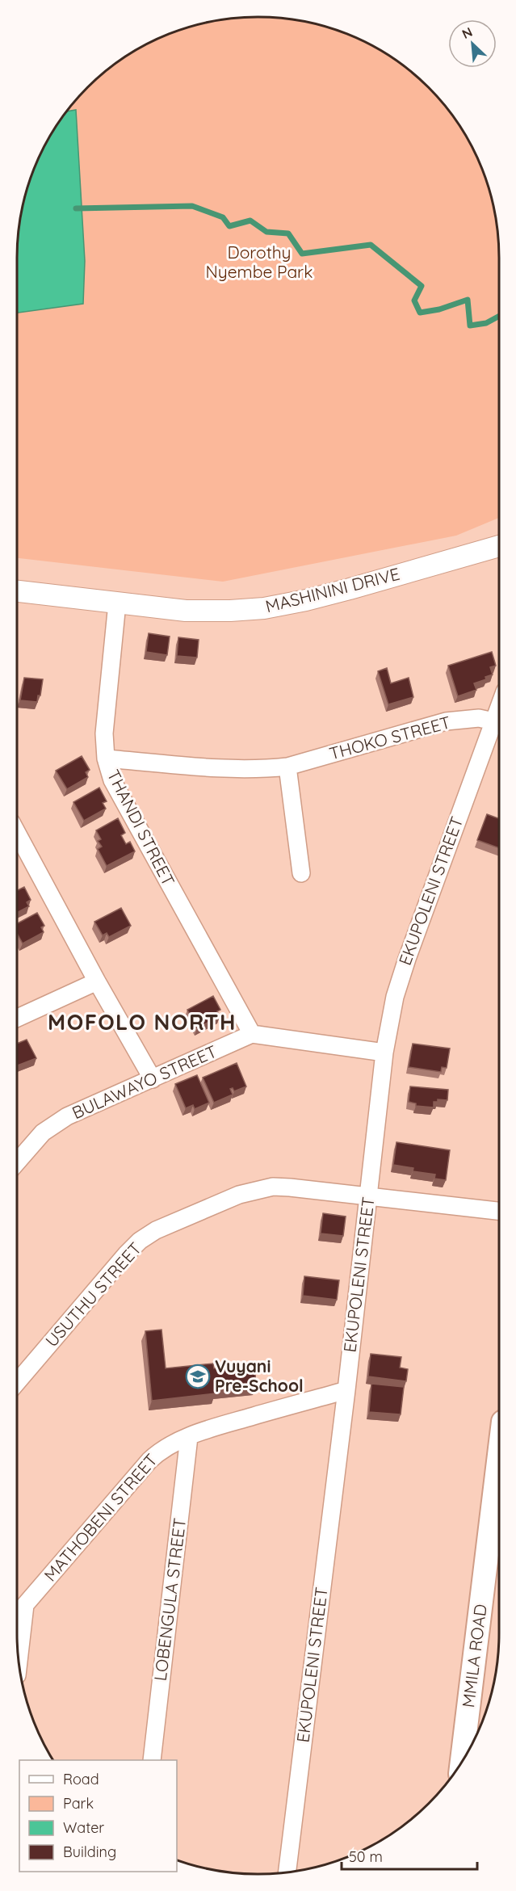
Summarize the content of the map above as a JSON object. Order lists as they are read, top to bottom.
{
  "streets": {
    "main road": ["MMILA ROAD"],
    "street": [
      "MASHININI DRIVE",
      "THOKO STREET",
      "THANDI STREET",
      "EKUPOLENI STREET",
      "BULAWAYO STREET",
      "USUTHU STREET",
      "MATHOBENI STREET",
      "LOBENGULA STREET"
    ]
  },
  "crossings": [
    ["MASHININI DRIVE", "THANDI STREET"],
    ["THOKO STREET", "THANDI STREET"],
    ["THOKO STREET", "EKUPOLENI STREET"],
    ["THANDI STREET", "BULAWAYO STREET"],
    ["EKUPOLENI STREET", "USUTHU STREET"],
    ["EKUPOLENI STREET", "MATHOBENI STREET"],
    ["MATHOBENI STREET", "LOBENGULA STREET"]
  ],
  "districts": ["MOFOLO NORTH"],
  "parks": ["Dorothy Nyembe Park"],
  "places": {
    "school or university": ["Vuyani Pre-School"]
  },
  "legend": [
    "Road",
    "Park",
    "Water",
    "Building"
  ],
  "scale_bar": "50 m",
  "north": "top left"
}
